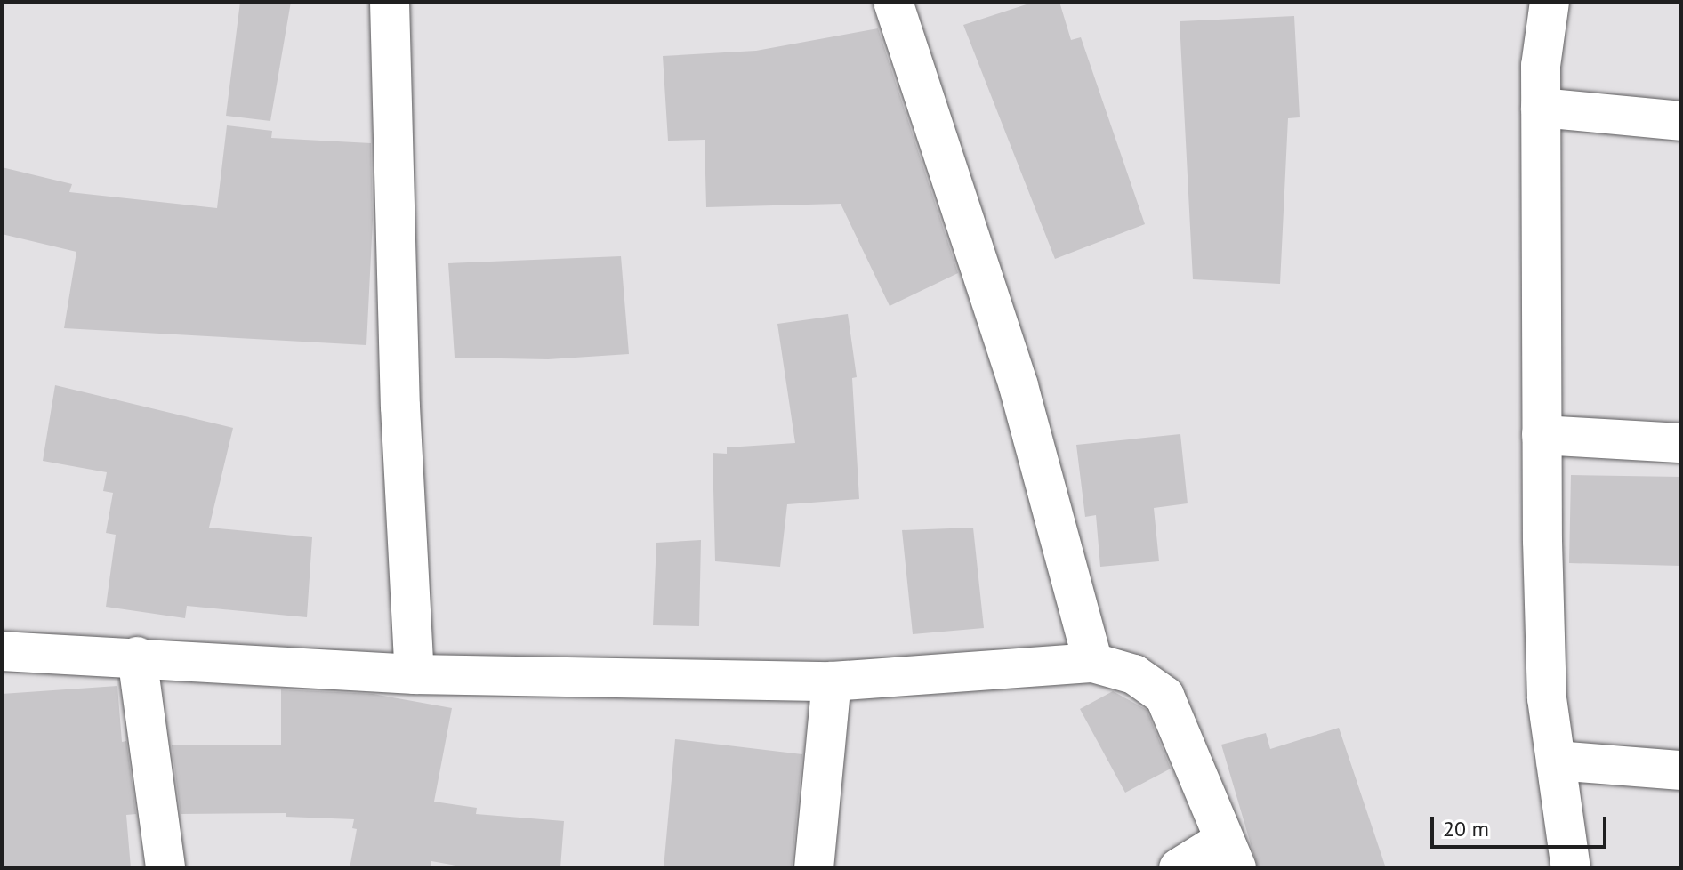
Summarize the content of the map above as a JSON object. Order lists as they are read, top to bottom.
{
  "scale_bar": "20 m"
}
